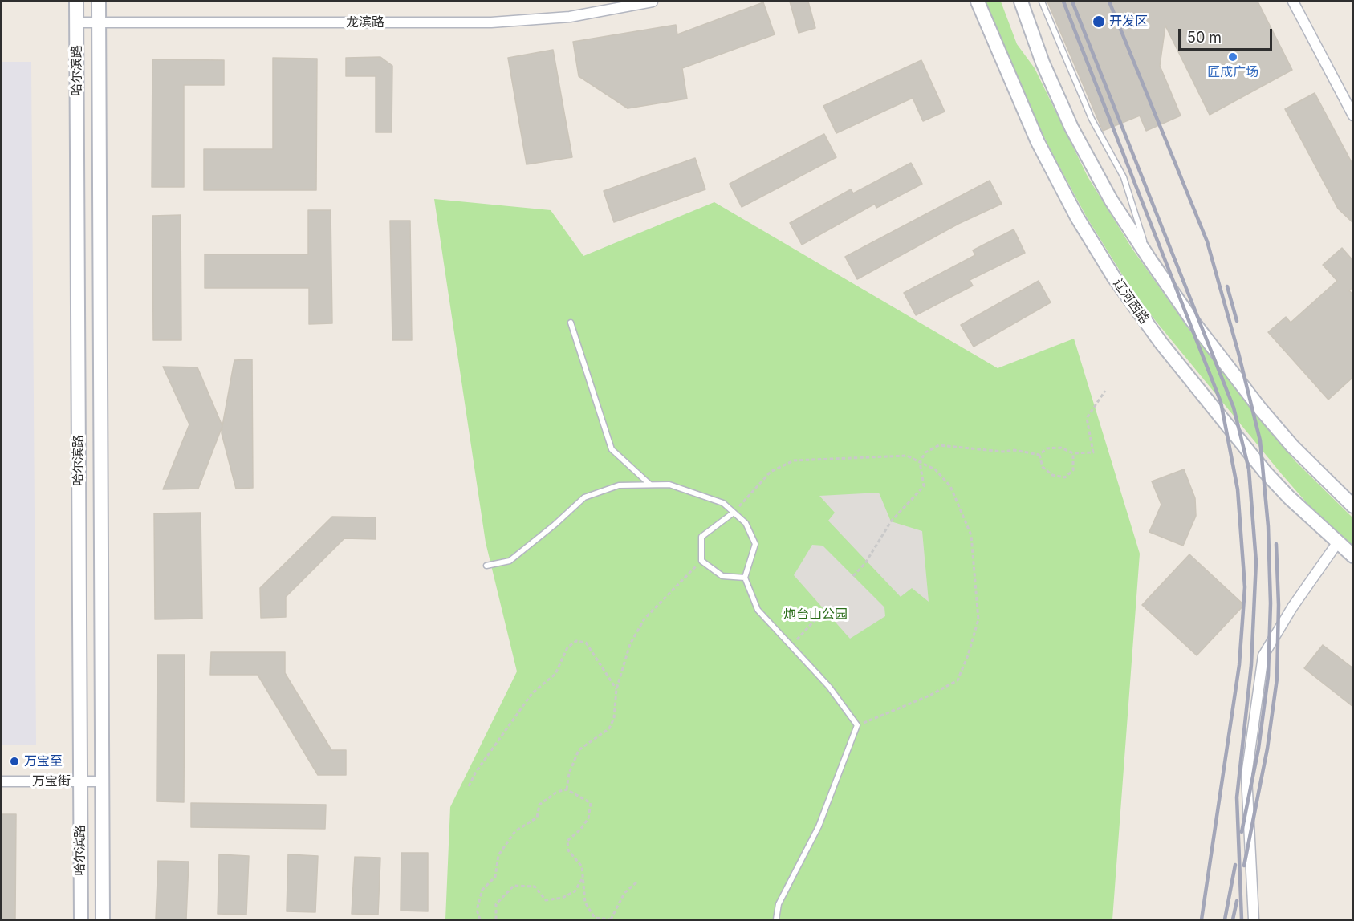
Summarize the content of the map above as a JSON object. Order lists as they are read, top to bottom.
{
  "streets": {
    "street": [
      "龙滨路",
      "哈尔滨路",
      "辽河西路",
      "万宝街"
    ]
  },
  "crossings": [
    ["龙滨路", "哈尔滨路"],
    ["哈尔滨路", "万宝街"]
  ],
  "parks": ["炮台山公园"],
  "places": ["开发区", "匠成广场", "万宝至"],
  "scale_bar": "50 m"
}
